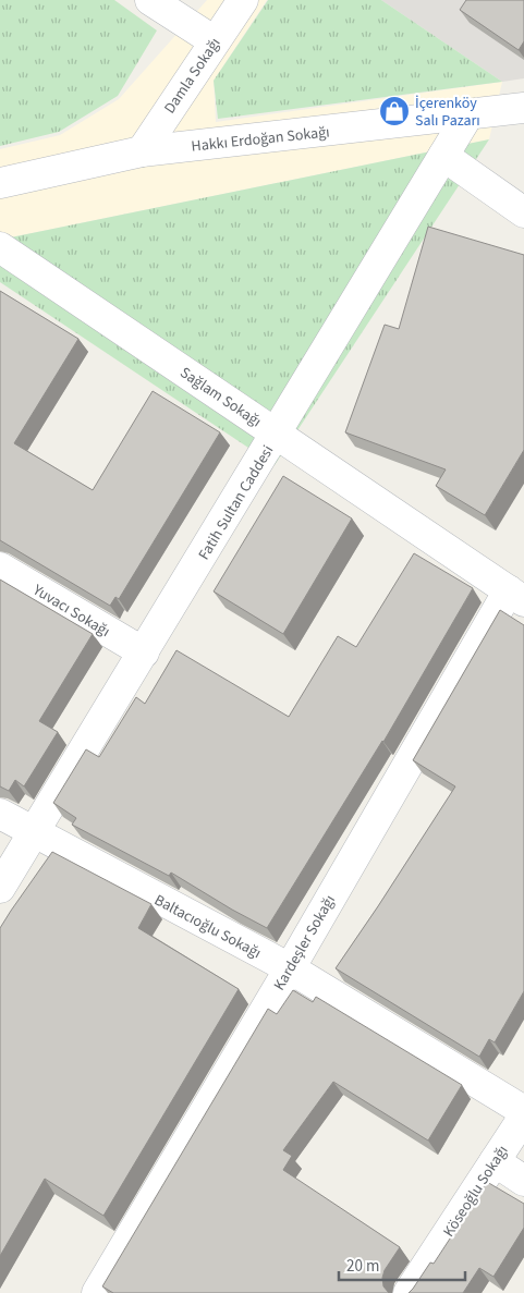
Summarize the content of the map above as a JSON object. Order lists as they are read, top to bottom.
{
  "streets": {
    "street": [
      "Damla Sokağı",
      "Hakkı Erdoğan Sokağı",
      "Sağlam Sokağı",
      "Fatih Sultan Caddesi",
      "Yuvacı Sokağı",
      "Baltacıoğlu Sokağı",
      "Kardeşler Sokağı",
      "Köseoğlu Sokağı"
    ]
  },
  "crossings": [
    ["Damla Sokağı", "Hakkı Erdoğan Sokağı"],
    ["Hakkı Erdoğan Sokağı", "Fatih Sultan Caddesi"],
    ["Sağlam Sokağı", "Fatih Sultan Caddesi"],
    ["Sağlam Sokağı", "Kardeşler Sokağı"],
    ["Fatih Sultan Caddesi", "Yuvacı Sokağı"],
    ["Fatih Sultan Caddesi", "Baltacıoğlu Sokağı"],
    ["Baltacıoğlu Sokağı", "Kardeşler Sokağı"]
  ],
  "places": {
    "shop": ["İçerenköy Salı Pazarı"]
  },
  "scale_bar": "20 m"
}
